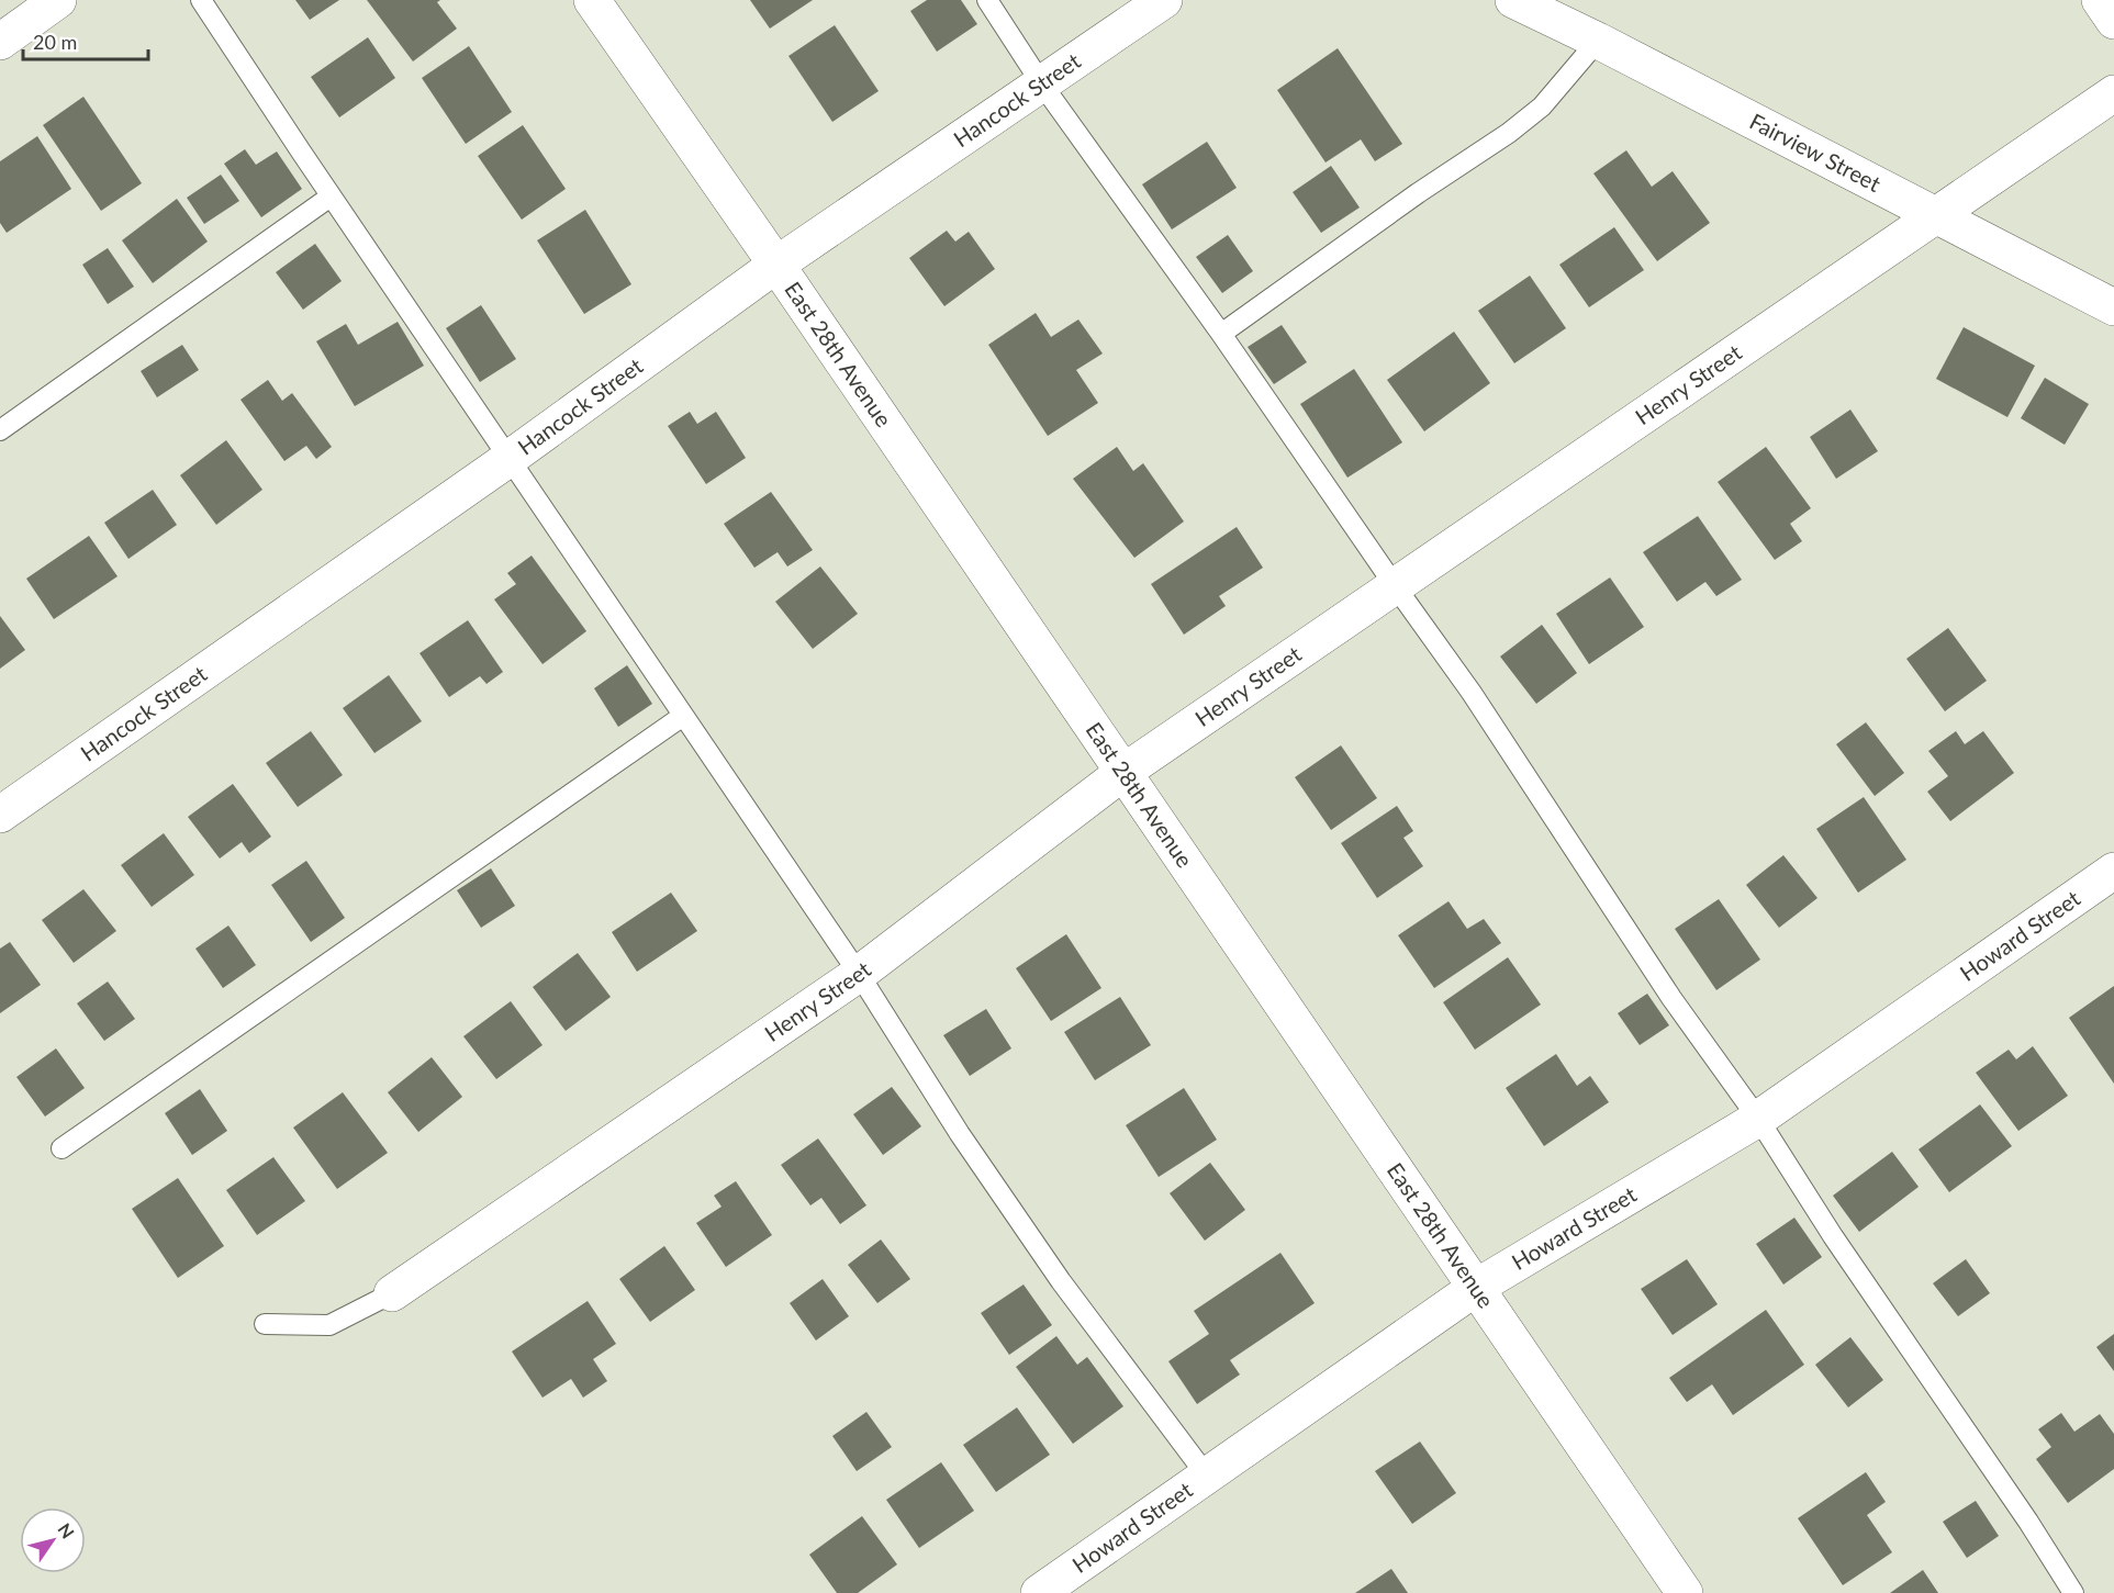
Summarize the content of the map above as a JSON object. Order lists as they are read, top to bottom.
{
  "streets": {
    "street": [
      "Hancock Street",
      "Fairview Street",
      "East 28th Avenue",
      "Henry Street",
      "Howard Street"
    ]
  },
  "crossings": [
    ["Hancock Street", "East 28th Avenue"],
    ["Fairview Street", "Henry Street"],
    ["East 28th Avenue", "Henry Street"],
    ["East 28th Avenue", "Howard Street"]
  ],
  "scale_bar": "20 m",
  "north": "top right"
}
